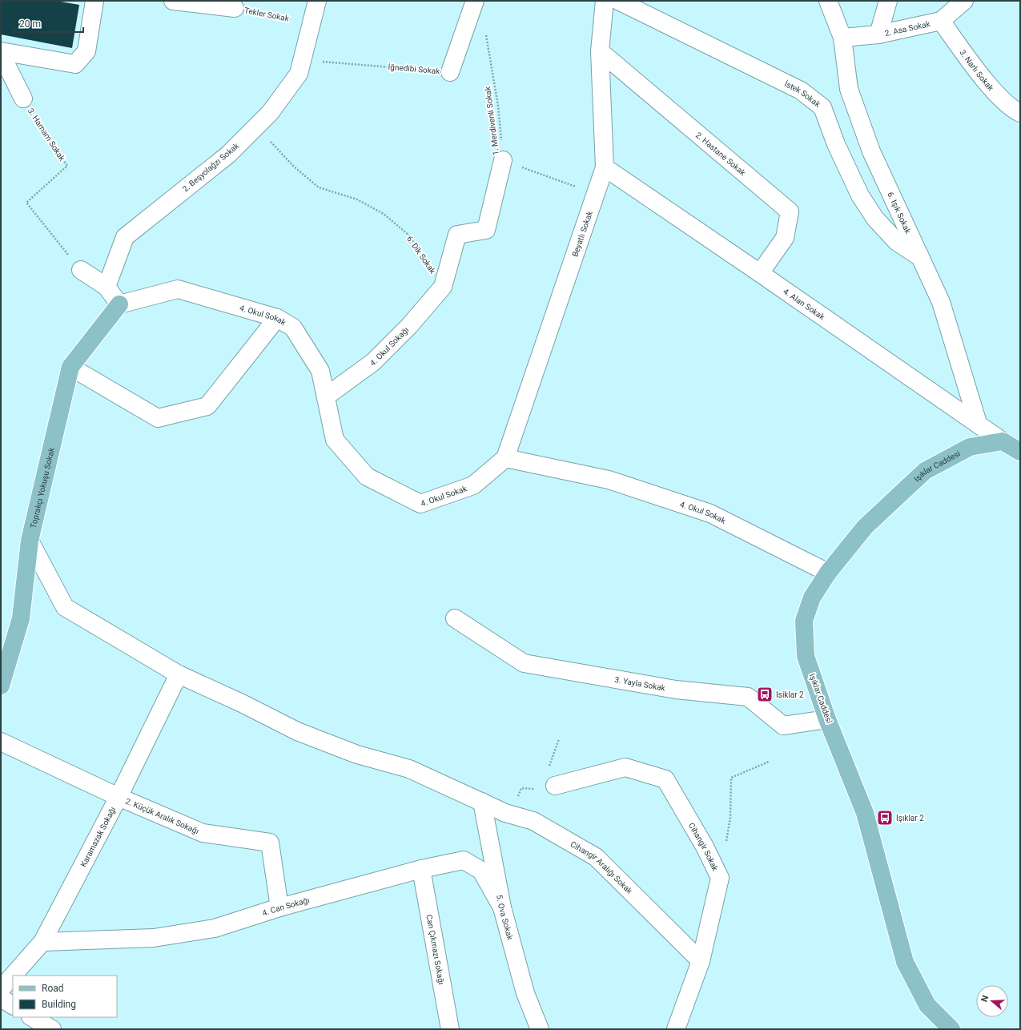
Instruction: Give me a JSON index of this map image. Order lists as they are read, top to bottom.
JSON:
{
  "streets": {
    "main road": ["Işıklar Caddesi", "Toprakçı Yokuşu Sokak"],
    "street": [
      "Tekler Sokak",
      "2. Asa Sokak",
      "İğnedibi Sokak",
      "3. Narlı Sokak",
      "İstek Sokak",
      "2. Hastane Sokak",
      "2. Beşyolağzı Sokak",
      "6. Işık Sokak",
      "Beyatlı Sokak",
      "6. Dik Sokak",
      "4. Alan Sokak",
      "4. Okul Sokak",
      "4. Okul Sokağı",
      "3. Yayla Sokak",
      "2. Küçük Aralık Sokağı",
      "Karamazak Sokağı",
      "Cihangir Sokak",
      "Cihangir Aralığı Sokak",
      "4. Can Sokağı",
      "5. Ova Sokak",
      "Can Çıkmazı Sokağı"
    ],
    "path": ["1. Merdivenli Sokak", "3. Hamam Sokak"]
  },
  "crossings": [
    ["2. Asa Sokak", "3. Narlı Sokak"],
    ["2. Asa Sokak", "6. Işık Sokak"],
    ["İğnedibi Sokak", "2. Beşyolağzı Sokak"],
    ["İstek Sokak", "6. Işık Sokak"],
    ["1. Merdivenli Sokak", "Beyatlı Sokak"],
    ["1. Merdivenli Sokak", "6. Dik Sokak"],
    ["2. Hastane Sokak", "Beyatlı Sokak"],
    ["2. Hastane Sokak", "4. Alan Sokak"],
    ["2. Beşyolağzı Sokak", "6. Dik Sokak"],
    ["6. Işık Sokak", "4. Alan Sokak"],
    ["Beyatlı Sokak", "4. Alan Sokak"],
    ["Beyatlı Sokak", "4. Okul Sokak"],
    ["6. Dik Sokak", "4. Okul Sokağı"],
    ["4. Alan Sokak", "Işıklar Caddesi"],
    ["4. Okul Sokak", "4. Okul Sokağı"],
    ["4. Okul Sokak", "Işıklar Caddesi"],
    ["4. Okul Sokak", "Toprakçı Yokuşu Sokak"],
    ["Işıklar Caddesi", "3. Yayla Sokak"],
    ["Toprakçı Yokuşu Sokak", "Cihangir Aralığı Sokak"],
    ["2. Küçük Aralık Sokağı", "Karamazak Sokağı"],
    ["2. Küçük Aralık Sokağı", "4. Can Sokağı"],
    ["Karamazak Sokağı", "Cihangir Aralığı Sokak"],
    ["Karamazak Sokağı", "4. Can Sokağı"],
    ["Cihangir Sokak", "Cihangir Aralığı Sokak"],
    ["Cihangir Aralığı Sokak", "5. Ova Sokak"],
    ["4. Can Sokağı", "5. Ova Sokak"],
    ["4. Can Sokağı", "Can Çıkmazı Sokağı"]
  ],
  "places": {
    "bus stop": ["Isiklar 2", "Işıklar 2"]
  },
  "legend": ["Road", "Building"],
  "scale_bar": "20 m",
  "north": "left"
}
